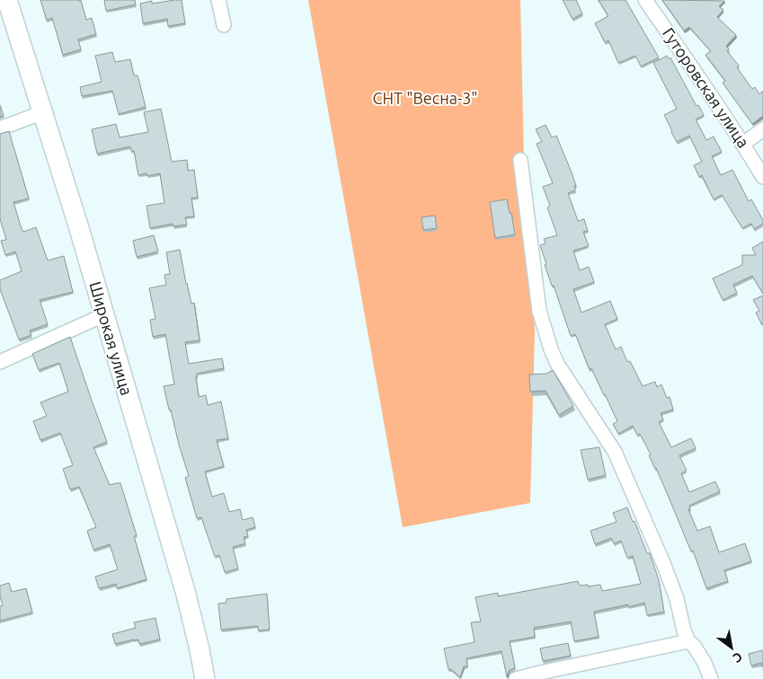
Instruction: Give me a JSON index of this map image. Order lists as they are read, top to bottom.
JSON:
{
  "streets": {
    "street": ["Гуторовская улица", "Широкая улица"]
  },
  "parks": ["СНТ \"Весна-3\""],
  "north": "bottom right"
}
